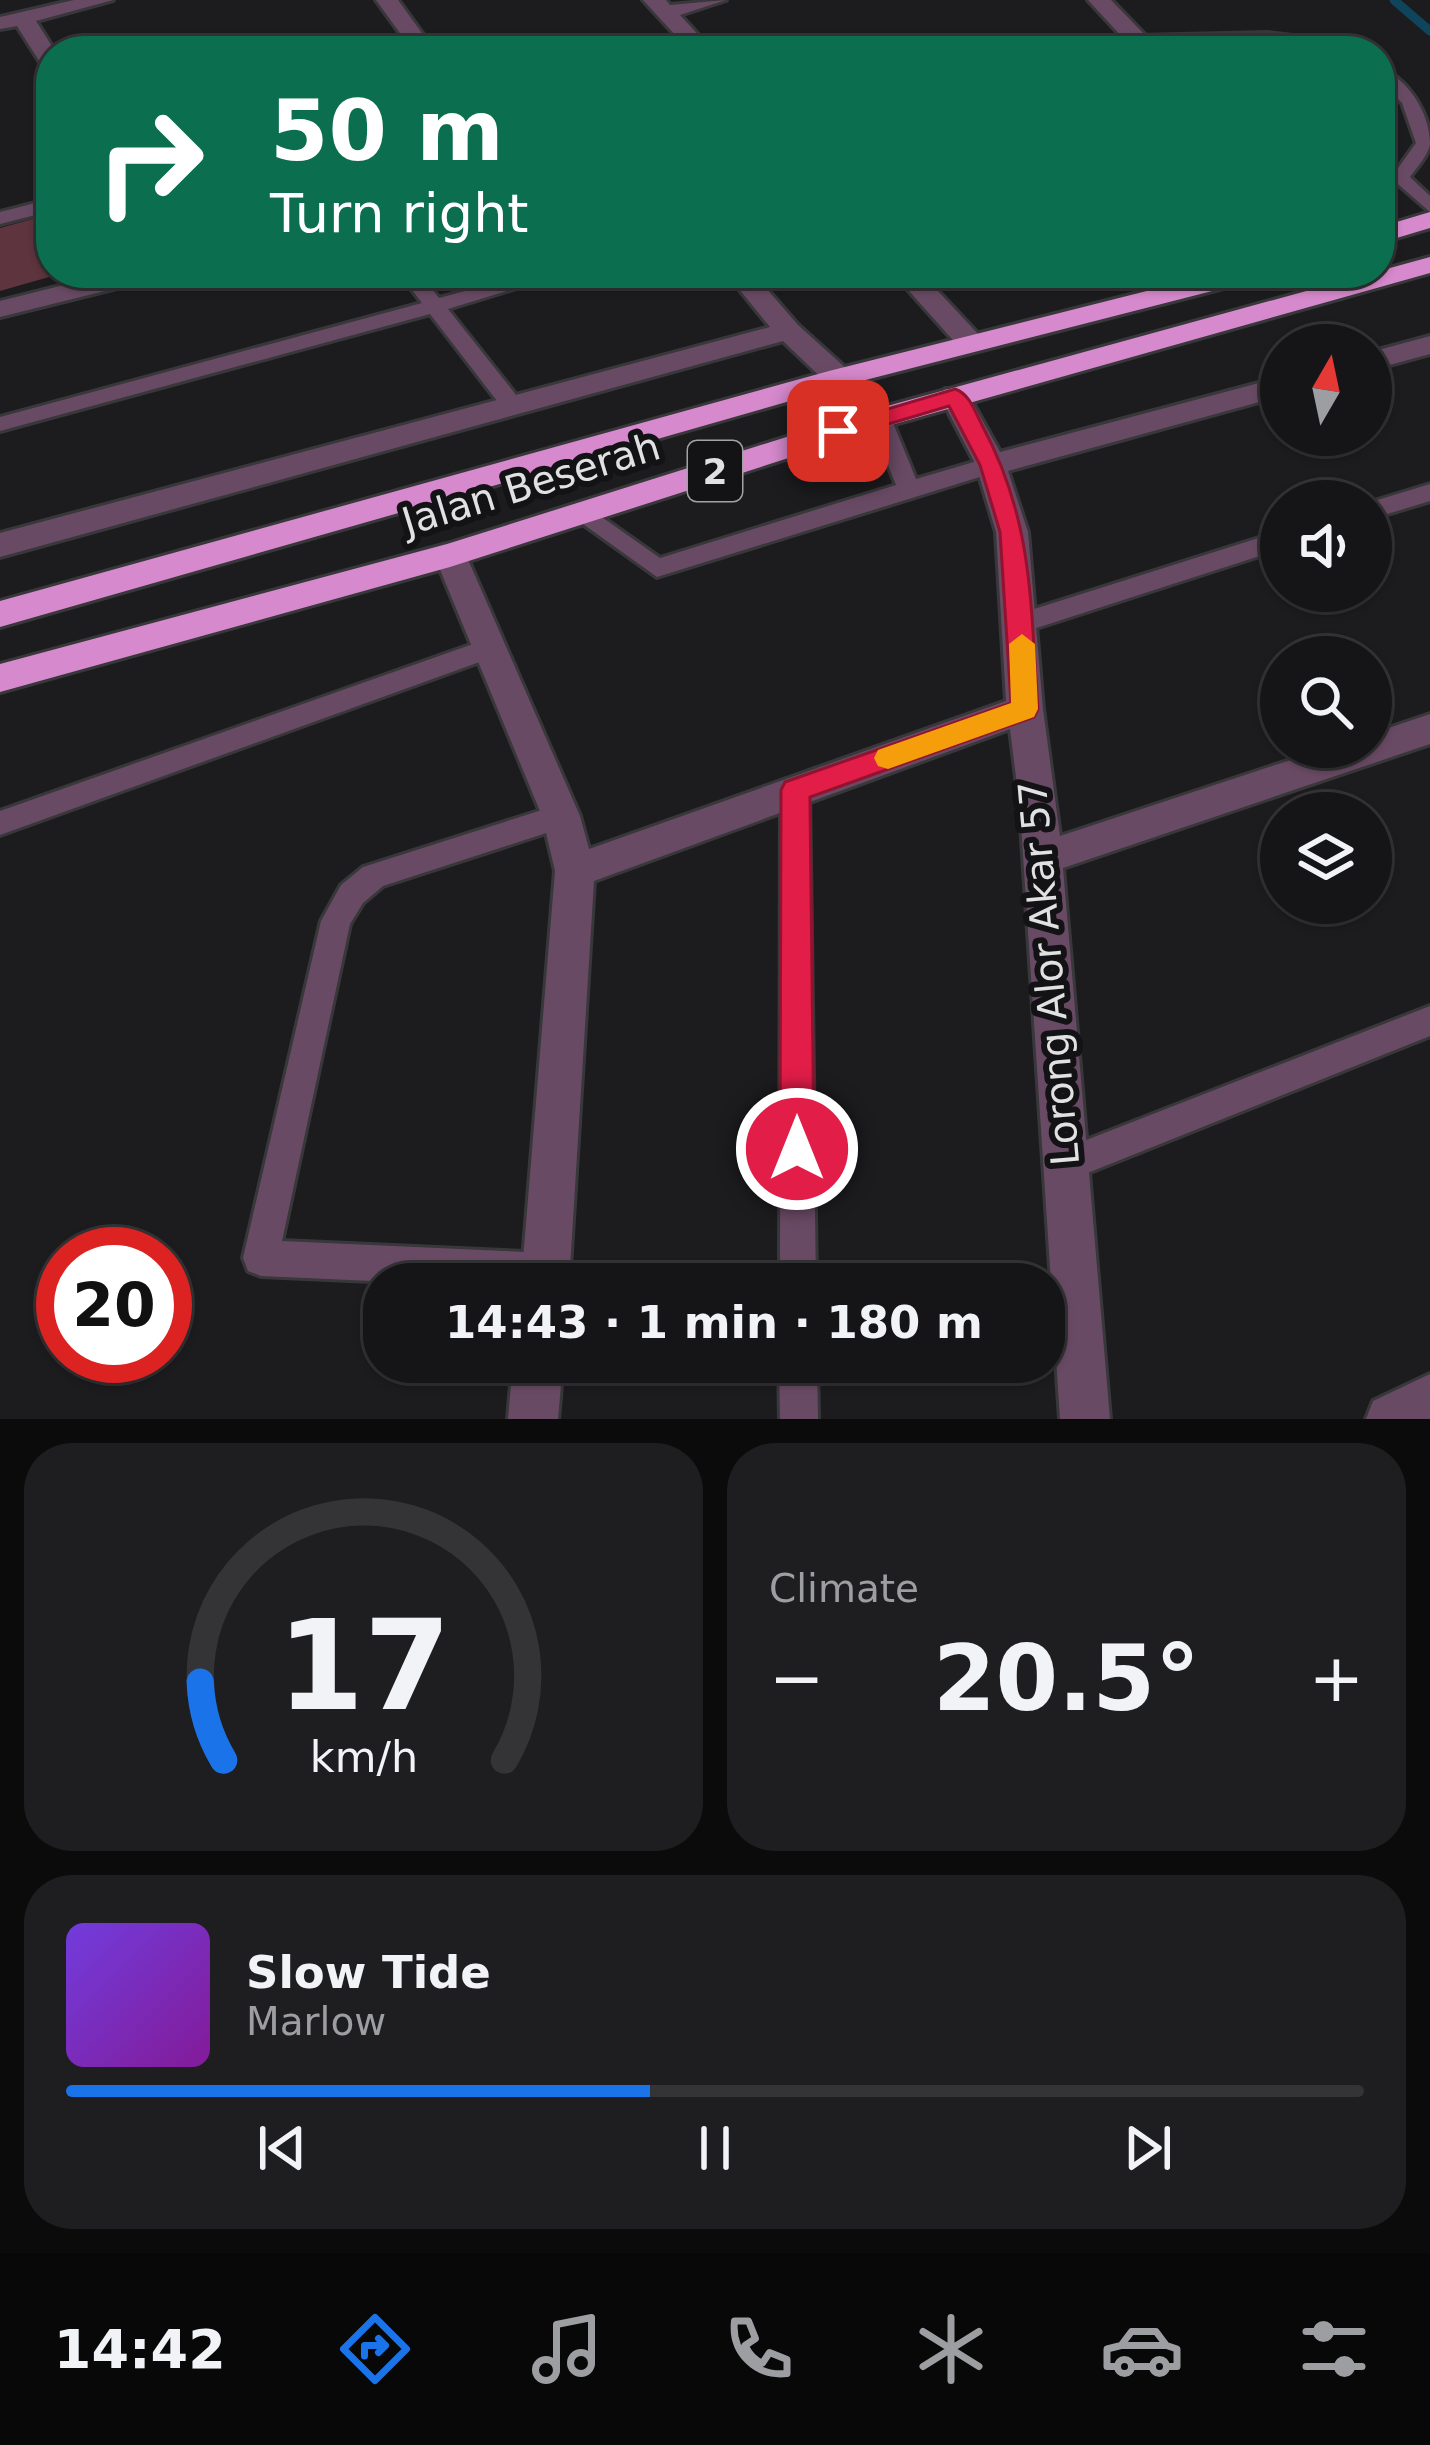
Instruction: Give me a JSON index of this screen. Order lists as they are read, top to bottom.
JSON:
{
  "streets": {
    "highway": ["2", "Jalan Beserah"],
    "street": ["Lorong Alor Akar 57"]
  },
  "crossings": [
    ["Jalan Beserah", "Lorong Alor Akar 57"]
  ],
  "north": "top",
  "page": {
    "turn": ["50 m", "Turn right"],
    "limit": "20",
    "trip": "14:43 · 1 min · 180 m",
    "tile": "Climate",
    "heat": ["−", "20.5°", "+"],
    "song": ["Slow Tide", "Marlow"],
    "tabs": "14:42",
    "gauge": ["17", "km/h"]
  }
}
